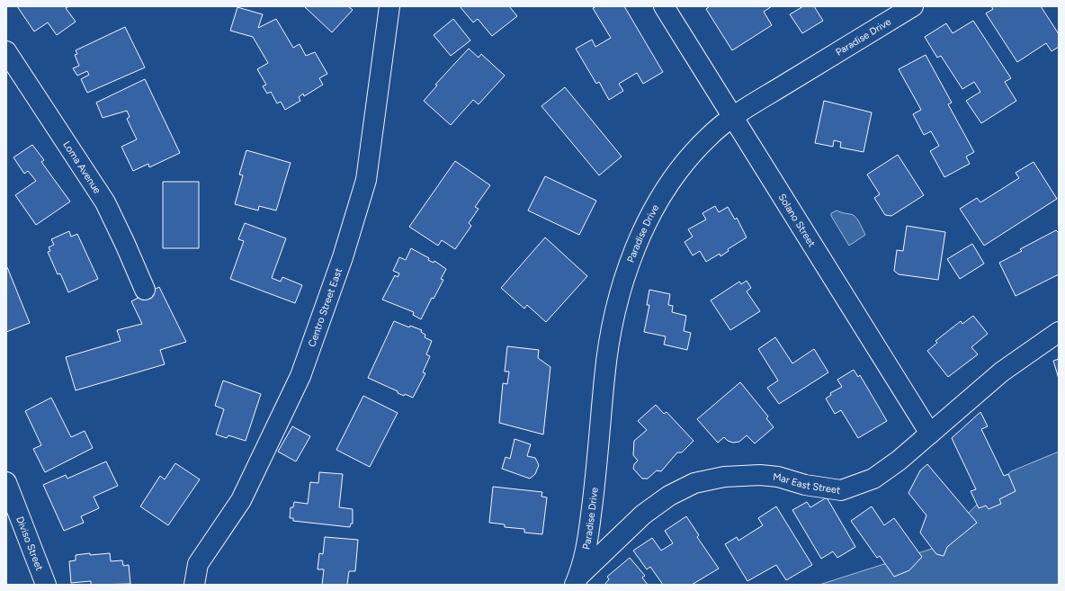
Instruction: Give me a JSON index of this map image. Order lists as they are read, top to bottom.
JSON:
{
  "streets": {
    "street": [
      "Paradise Drive",
      "Loma Avenue",
      "Solano Street",
      "Centro Street East",
      "Mar East Street",
      "Diviso Street"
    ]
  },
  "crossings": [
    ["Paradise Drive", "Solano Street"],
    ["Paradise Drive", "Mar East Street"],
    ["Solano Street", "Mar East Street"]
  ]
}
